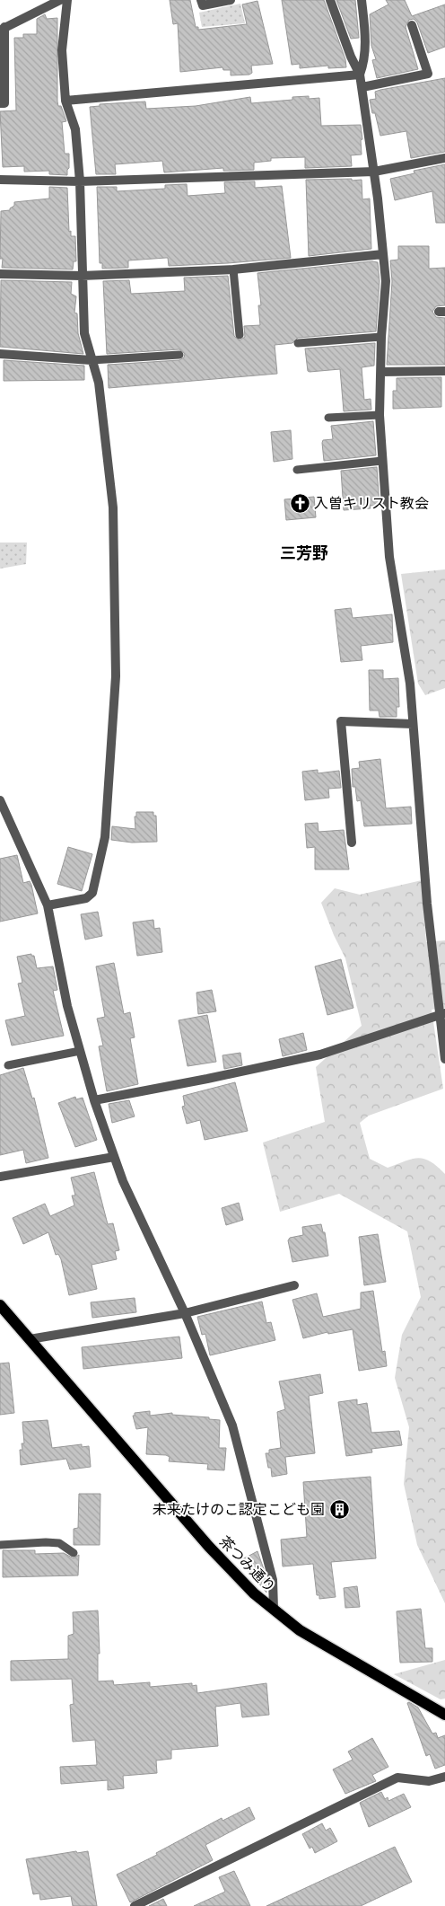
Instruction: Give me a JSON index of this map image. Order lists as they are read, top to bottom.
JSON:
{
  "streets": {
    "main road": ["茶つみ通り"]
  },
  "districts": ["三芳野"],
  "places": {
    "church": ["入曽キリスト教会"],
    "building": ["未来たけのこ認定こども園"]
  }
}
